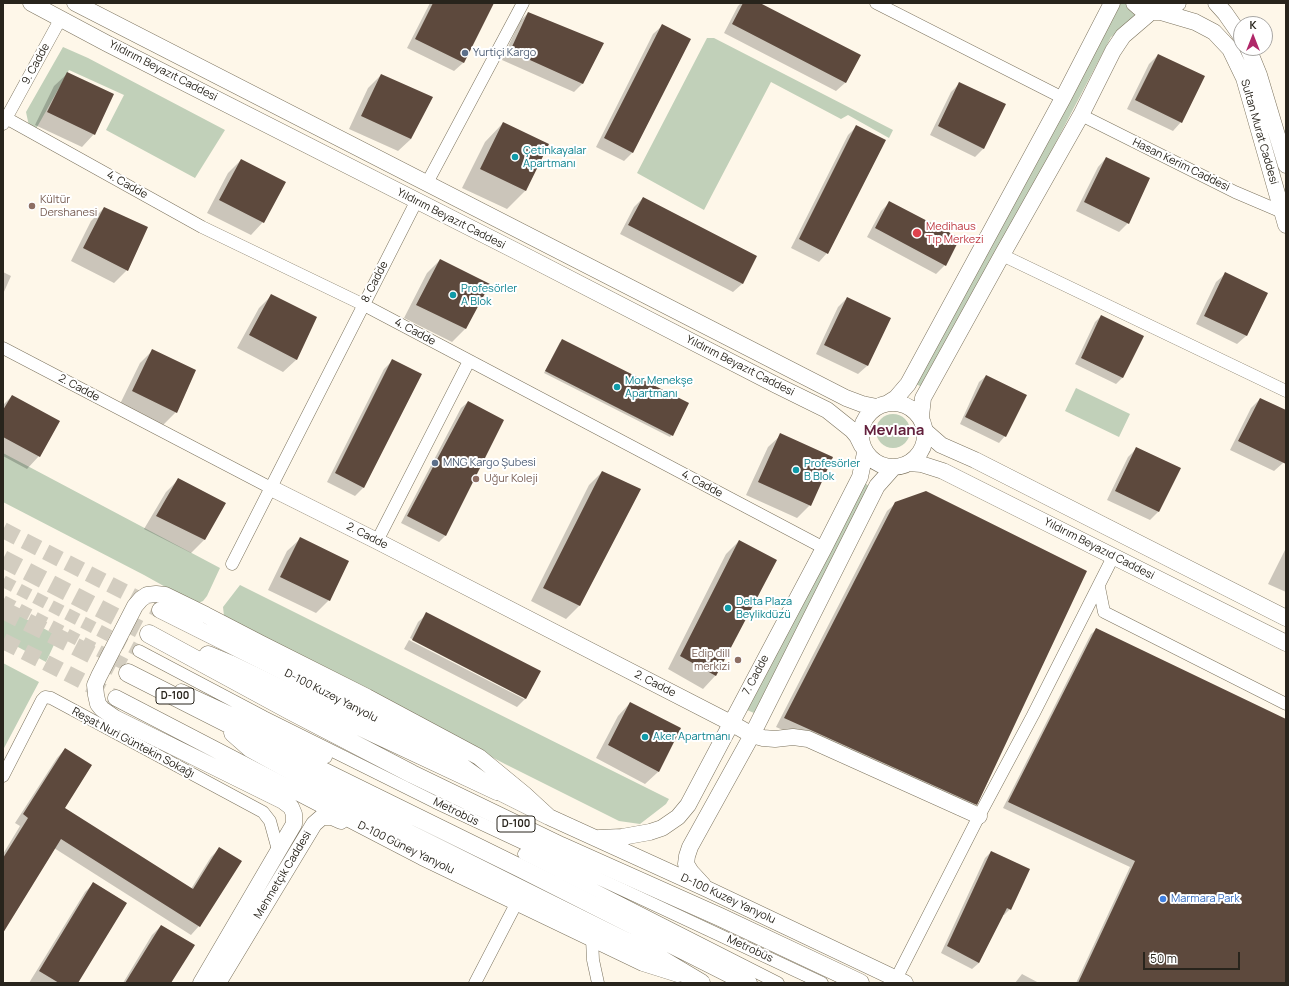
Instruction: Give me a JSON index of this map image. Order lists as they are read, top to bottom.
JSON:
{
  "streets": {
    "highway": ["D-100"],
    "main road": [
      "9. Cadde",
      "Yıldırım Beyazıt Caddesi",
      "Sultan Murat Caddesi",
      "8. Cadde",
      "2. Cadde",
      "Yıldırım Beyazıd Caddesi",
      "7. Cadde",
      "D-100 Kuzey Yanyolu",
      "D-100 Güney Yanyolu",
      "Mehmetçik Caddesi"
    ],
    "street": [
      "Hasan Kerim Caddesi",
      "4. Cadde",
      "Reşat Nuri Güntekin Sokağı",
      "Metrobüs"
    ]
  },
  "crossings": [
    ["9. Cadde", "Yıldırım Beyazıt Caddesi"],
    ["9. Cadde", "4. Cadde"],
    ["Yıldırım Beyazıt Caddesi", "8. Cadde"],
    ["Yıldırım Beyazıt Caddesi", "Yıldırım Beyazıd Caddesi"],
    ["Yıldırım Beyazıt Caddesi", "7. Cadde"],
    ["Sultan Murat Caddesi", "Hasan Kerim Caddesi"],
    ["4. Cadde", "8. Cadde"],
    ["4. Cadde", "7. Cadde"],
    ["8. Cadde", "2. Cadde"],
    ["2. Cadde", "7. Cadde"],
    ["Yıldırım Beyazıd Caddesi", "7. Cadde"],
    ["7. Cadde", "D-100 Kuzey Yanyolu"],
    ["D-100", "Metrobüs"],
    ["D-100 Kuzey Yanyolu", "Mehmetçik Caddesi"],
    ["Reşat Nuri Güntekin Sokağı", "Mehmetçik Caddesi"],
    ["D-100 Güney Yanyolu", "Mehmetçik Caddesi"]
  ],
  "districts": ["Mevlana"],
  "places": [
    "Yurtiçi Kargo",
    "Çetinkayalar Apartmanı",
    "Kültür Dershanesi",
    "Medihaus Tıp Merkezi",
    "Profesörler A Blok",
    "Mor Menekşe Apartmanı",
    "MNG Kargo Şubesi",
    "Profesörler B Blok",
    "Uğur Koleji",
    "Delta Plaza Beylikdüzü",
    "Edip dill merkizi",
    "Aker Apartmanı",
    "Marmara Park"
  ],
  "scale_bar": "50 m",
  "north": "top"
}
